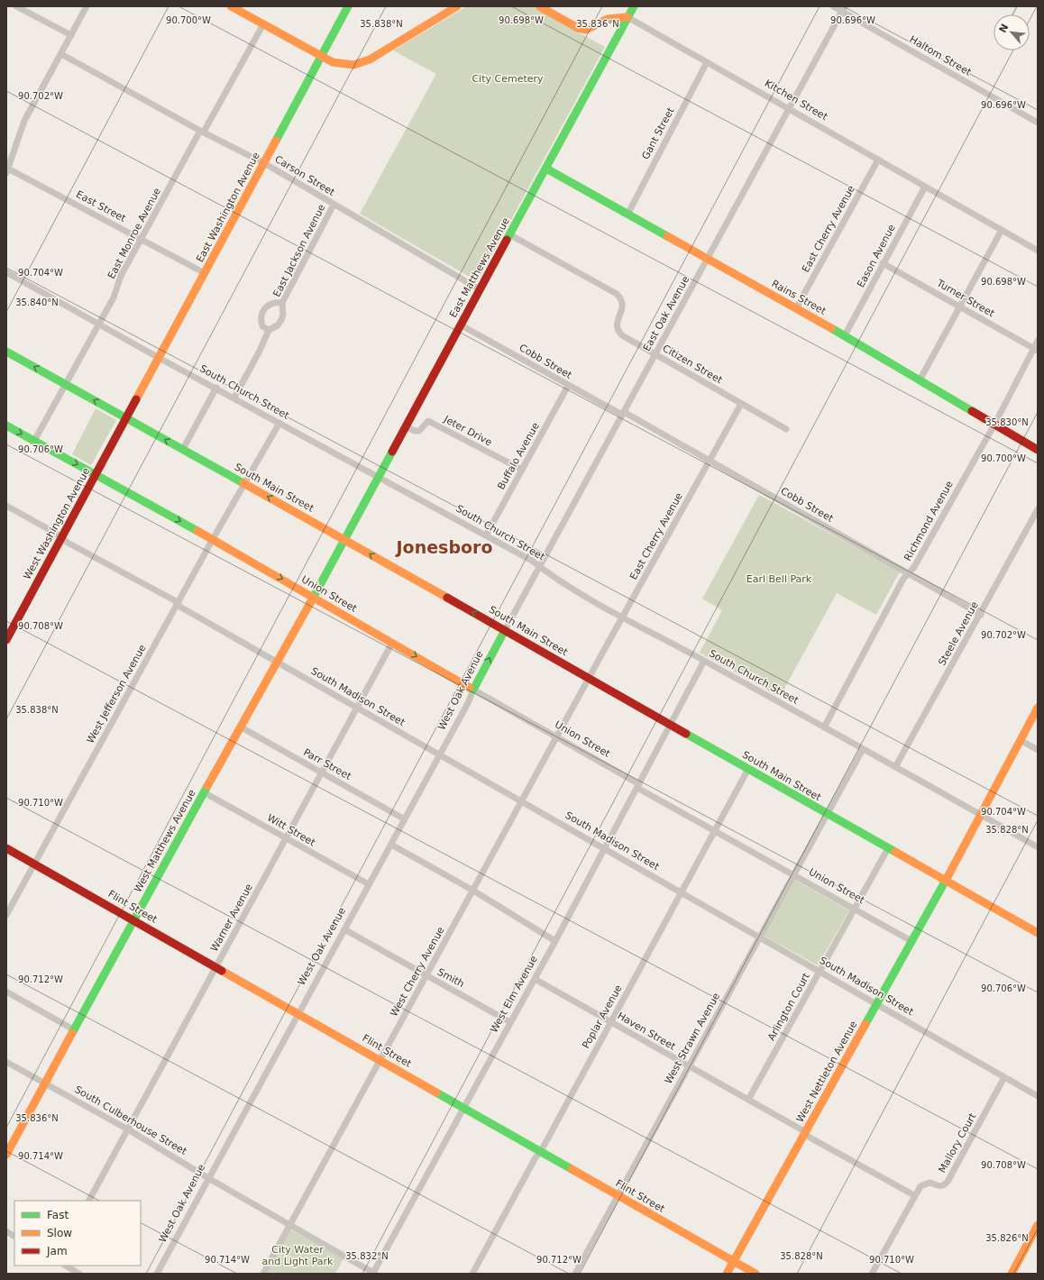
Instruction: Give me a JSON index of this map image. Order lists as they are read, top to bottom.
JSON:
{
  "streets": {
    "street": [
      "Haltom Street",
      "Kitchen Street",
      "Gant Street",
      "Carson Street",
      "East Street",
      "East Washington Avenue",
      "East Cherry Avenue",
      "East Monroe Avenue",
      "East Jackson Avenue",
      "Eason Avenue",
      "East Matthews Avenue",
      "Rains Street",
      "Turner Street",
      "East Oak Avenue",
      "Cobb Street",
      "Citizen Street",
      "South Church Street",
      "Jeter Drive",
      "Buffalo Avenue",
      "South Main Street",
      "Richmond Avenue",
      "West Washington Avenue",
      "Union Street",
      "Steele Avenue",
      "West Oak Avenue",
      "West Jefferson Avenue",
      "South Madison Street",
      "Parr Street",
      "Witt Street",
      "West Matthews Avenue",
      "Flint Street",
      "Warner Avenue",
      "West Cherry Avenue",
      "Smith",
      "West Elm Avenue",
      "Arlington Court",
      "Poplar Avenue",
      "Haven Street",
      "West Strawn Avenue",
      "West Nettleton Avenue",
      "South Culberhouse Street",
      "Mallory Court"
    ]
  },
  "crossings": [
    ["Haltom Street", "East Oak Avenue"],
    ["Kitchen Street", "Gant Street"],
    ["Kitchen Street", "East Cherry Avenue"],
    ["Kitchen Street", "Eason Avenue"],
    ["Kitchen Street", "East Matthews Avenue"],
    ["Kitchen Street", "East Oak Avenue"],
    ["Gant Street", "Rains Street"],
    ["Carson Street", "East Washington Avenue"],
    ["Carson Street", "East Monroe Avenue"],
    ["Carson Street", "East Jackson Avenue"],
    ["Carson Street", "East Matthews Avenue"],
    ["East Street", "East Washington Avenue"],
    ["East Street", "East Monroe Avenue"],
    ["East Washington Avenue", "South Church Street"],
    ["East Washington Avenue", "South Main Street"],
    ["East Washington Avenue", "West Washington Avenue"],
    ["East Cherry Avenue", "Rains Street"],
    ["East Cherry Avenue", "Cobb Street"],
    ["East Cherry Avenue", "Citizen Street"],
    ["East Cherry Avenue", "South Church Street"],
    ["East Cherry Avenue", "South Main Street"],
    ["East Cherry Avenue", "West Cherry Avenue"],
    ["East Monroe Avenue", "South Church Street"],
    ["East Monroe Avenue", "South Main Street"],
    ["East Monroe Avenue", "Union Street"],
    ["East Jackson Avenue", "South Church Street"],
    ["Eason Avenue", "Rains Street"],
    ["Eason Avenue", "Turner Street"],
    ["East Matthews Avenue", "Rains Street"],
    ["East Matthews Avenue", "Cobb Street"],
    ["East Matthews Avenue", "Citizen Street"],
    ["East Matthews Avenue", "South Church Street"],
    ["East Matthews Avenue", "Jeter Drive"],
    ["East Matthews Avenue", "South Main Street"],
    ["East Matthews Avenue", "West Matthews Avenue"],
    ["Rains Street", "East Oak Avenue"],
    ["Rains Street", "Richmond Avenue"],
    ["Turner Street", "Richmond Avenue"],
    ["East Oak Avenue", "Cobb Street"],
    ["East Oak Avenue", "Citizen Street"],
    ["East Oak Avenue", "South Church Street"],
    ["East Oak Avenue", "South Main Street"],
    ["East Oak Avenue", "West Oak Avenue"],
    ["Cobb Street", "Buffalo Avenue"],
    ["Cobb Street", "Richmond Avenue"],
    ["Cobb Street", "Steele Avenue"],
    ["South Church Street", "Buffalo Avenue"],
    ["South Church Street", "Richmond Avenue"],
    ["South Church Street", "Steele Avenue"],
    ["South Church Street", "West Jefferson Avenue"],
    ["South Church Street", "West Elm Avenue"],
    ["South Church Street", "West Strawn Avenue"],
    ["South Church Street", "West Nettleton Avenue"],
    ["Jeter Drive", "Buffalo Avenue"],
    ["South Main Street", "West Washington Avenue"],
    ["South Main Street", "West Oak Avenue"],
    ["South Main Street", "West Jefferson Avenue"],
    ["South Main Street", "West Matthews Avenue"],
    ["South Main Street", "West Cherry Avenue"],
    ["South Main Street", "West Elm Avenue"],
    ["South Main Street", "Arlington Court"],
    ["South Main Street", "Poplar Avenue"],
    ["South Main Street", "West Strawn Avenue"],
    ["South Main Street", "West Nettleton Avenue"],
    ["West Washington Avenue", "Union Street"],
    ["West Washington Avenue", "South Madison Street"],
    ["Union Street", "West Oak Avenue"],
    ["Union Street", "West Jefferson Avenue"],
    ["Union Street", "West Matthews Avenue"],
    ["Union Street", "Warner Avenue"],
    ["Union Street", "West Cherry Avenue"],
    ["Union Street", "West Elm Avenue"],
    ["Union Street", "Arlington Court"],
    ["Union Street", "Poplar Avenue"],
    ["Union Street", "West Strawn Avenue"],
    ["Union Street", "West Nettleton Avenue"],
    ["West Oak Avenue", "South Madison Street"],
    ["West Oak Avenue", "Parr Street"],
    ["West Oak Avenue", "Witt Street"],
    ["West Oak Avenue", "Flint Street"],
    ["West Oak Avenue", "Smith"],
    ["West Oak Avenue", "South Culberhouse Street"],
    ["West Jefferson Avenue", "South Madison Street"],
    ["West Jefferson Avenue", "Flint Street"],
    ["South Madison Street", "West Matthews Avenue"],
    ["South Madison Street", "Warner Avenue"],
    ["South Madison Street", "West Cherry Avenue"],
    ["South Madison Street", "West Elm Avenue"],
    ["South Madison Street", "Arlington Court"],
    ["South Madison Street", "Poplar Avenue"],
    ["South Madison Street", "West Strawn Avenue"],
    ["South Madison Street", "West Nettleton Avenue"],
    ["South Madison Street", "Mallory Court"],
    ["Parr Street", "West Matthews Avenue"],
    ["Parr Street", "Warner Avenue"],
    ["Witt Street", "West Matthews Avenue"],
    ["Witt Street", "Warner Avenue"],
    ["West Matthews Avenue", "Flint Street"],
    ["West Matthews Avenue", "South Culberhouse Street"],
    ["Flint Street", "Warner Avenue"],
    ["Flint Street", "West Cherry Avenue"],
    ["Flint Street", "West Elm Avenue"],
    ["Flint Street", "Poplar Avenue"],
    ["Flint Street", "West Strawn Avenue"],
    ["Flint Street", "West Nettleton Avenue"],
    ["Warner Avenue", "South Culberhouse Street"],
    ["West Cherry Avenue", "Smith"],
    ["West Cherry Avenue", "South Culberhouse Street"],
    ["Smith", "West Elm Avenue"],
    ["West Elm Avenue", "Haven Street"],
    ["West Elm Avenue", "South Culberhouse Street"],
    ["Arlington Court", "Haven Street"],
    ["Poplar Avenue", "Haven Street"],
    ["Haven Street", "West Strawn Avenue"],
    ["Haven Street", "West Nettleton Avenue"],
    ["Haven Street", "Mallory Court"]
  ],
  "one_way": ["South Main Street", "Union Street"],
  "districts": ["Jonesboro"],
  "parks": ["City Cemetery", "Earl Bell Park", "City Water and Light Park"],
  "legend": ["Fast", "Slow", "Jam"],
  "north": "top left",
  "coordinates": [
    "90.700°W",
    "90.698°W",
    "90.696°W",
    "35.838°N",
    "35.836°N",
    "90.702°W",
    "90.704°W",
    "35.840°N",
    "35.830°N",
    "90.706°W",
    "90.708°W",
    "90.710°W",
    "35.828°N",
    "90.712°W",
    "90.714°W",
    "35.826°N",
    "35.832°N"
  ]
}
